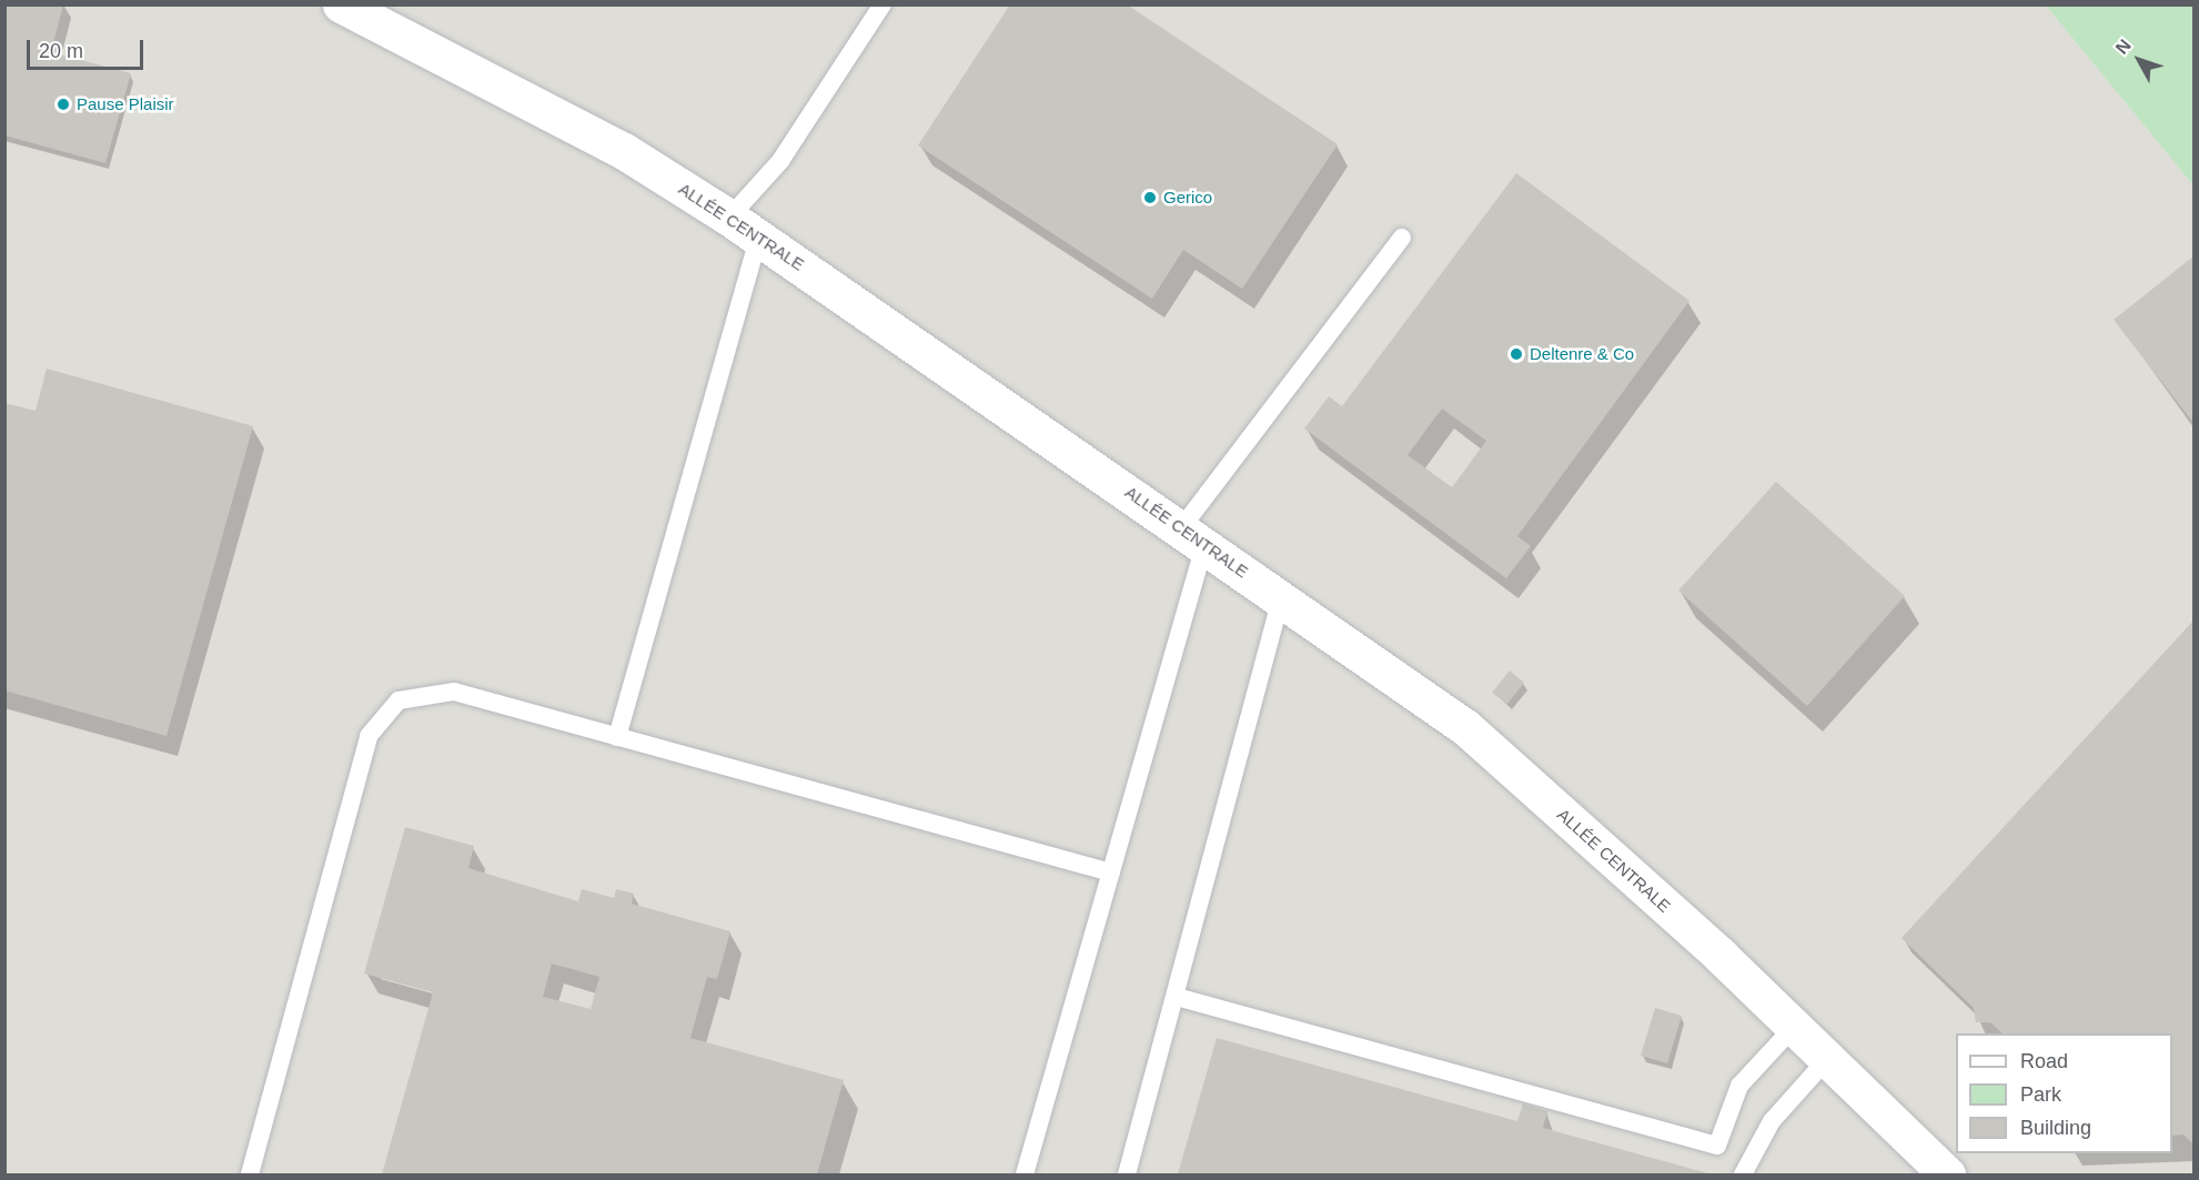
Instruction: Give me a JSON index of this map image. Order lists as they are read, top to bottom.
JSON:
{
  "streets": {
    "street": ["ALLÉE CENTRALE"]
  },
  "places": ["Pause Plaisir", "Gerico", "Deltenre & Co"],
  "legend": ["Road", "Park", "Building"],
  "scale_bar": "20 m",
  "north": "top left"
}
